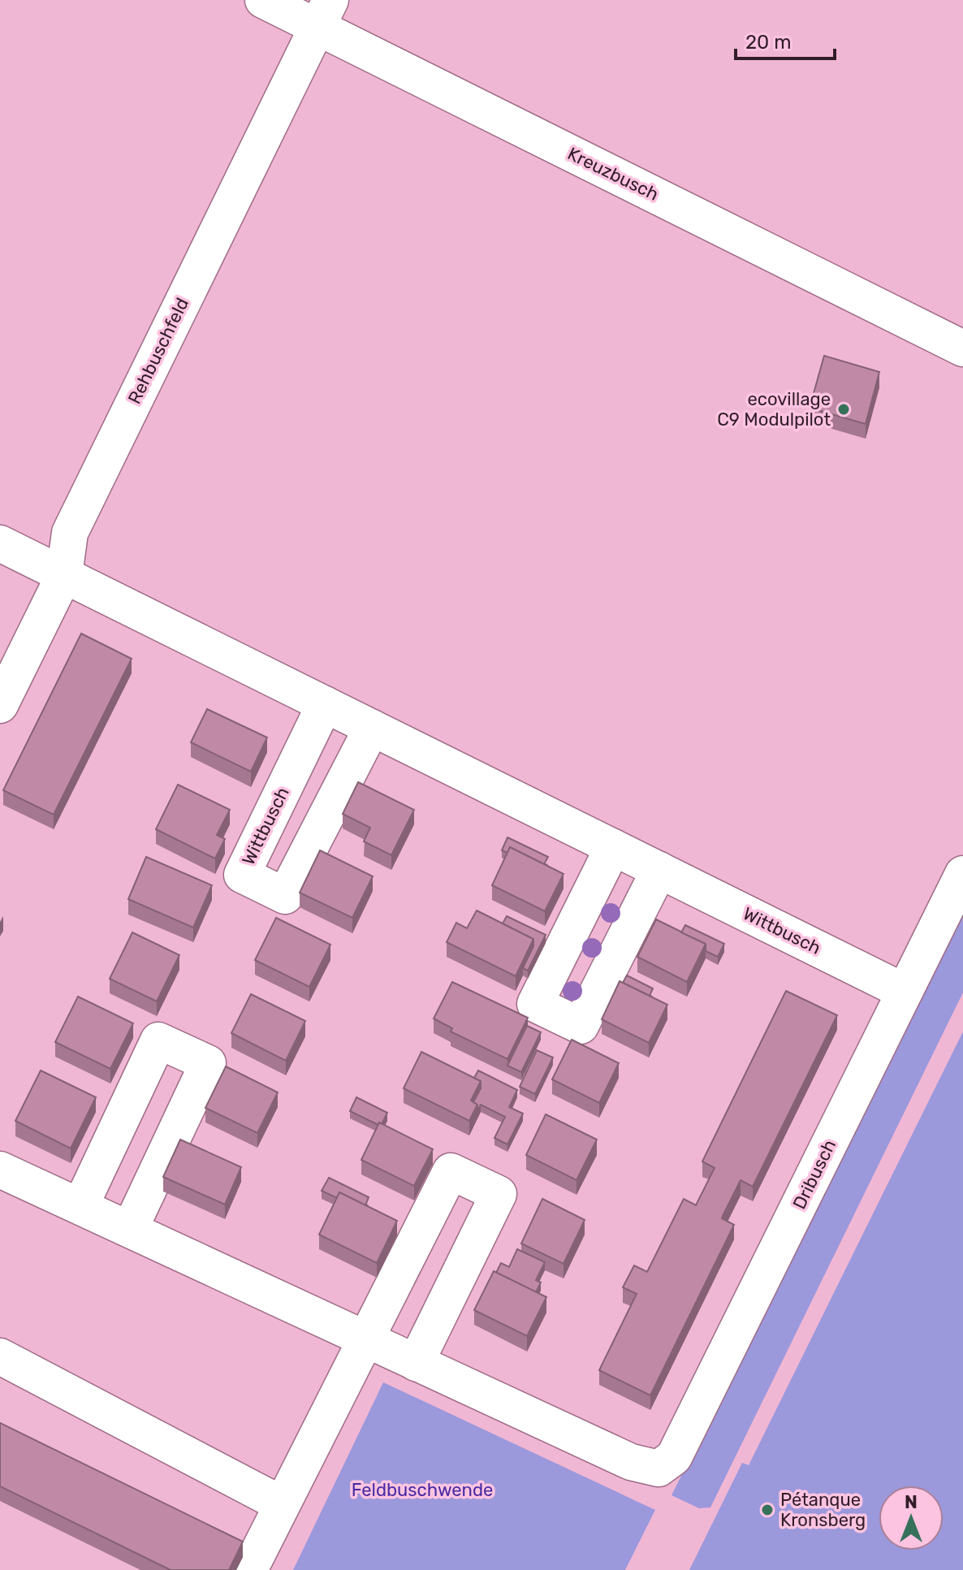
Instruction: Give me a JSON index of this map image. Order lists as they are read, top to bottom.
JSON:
{
  "streets": {
    "street": [
      "Kreuzbusch",
      "Rehbuschfeld",
      "Wittbusch",
      "Dribusch"
    ]
  },
  "crossings": [
    ["Kreuzbusch", "Rehbuschfeld"],
    ["Rehbuschfeld", "Wittbusch"],
    ["Wittbusch", "Dribusch"]
  ],
  "parks": ["Feldbuschwende"],
  "places": ["ecovillage C9 Modulpilot", "Pétanque Kronsberg"],
  "scale_bar": "20 m",
  "north": "top"
}
